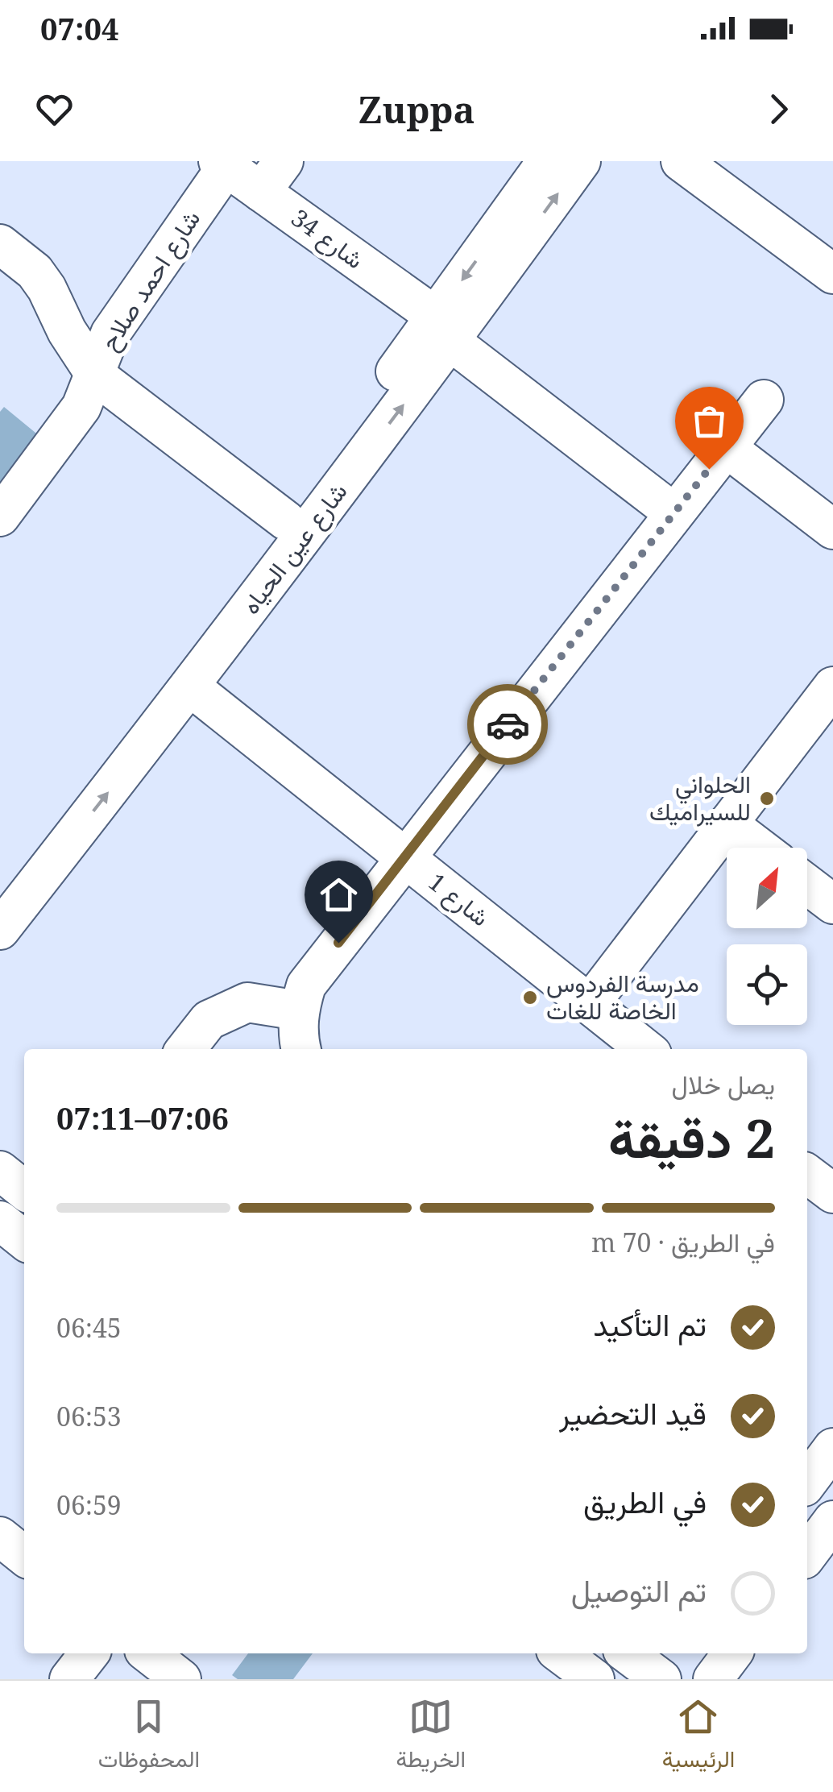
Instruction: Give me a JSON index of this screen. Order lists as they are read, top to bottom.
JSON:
{
  "streets": {
    "street": [
      "شارع 34",
      "شارع احمد صلاح",
      "شارع عين الحياه",
      "شارع 1"
    ]
  },
  "crossings": [
    ["شارع 34", "شارع احمد صلاح"],
    ["شارع 34", "شارع عين الحياه"],
    ["شارع عين الحياه", "شارع 1"]
  ],
  "places": ["الحلواني للسيراميك", "مدرسة الفردوس الخاصة للغات"],
  "north": "top right",
  "page": {
    "status": "07:04",
    "header": "Zuppa",
    "heading": ["2 دقيقة", "يصل خلال", "07:06–07:11"],
    "bar": "في الطريق · 70 m",
    "list": [
      ["تم التأكيد", "06:45"],
      ["قيد التحضير", "06:53"],
      ["في الطريق", "06:59"],
      "تم التوصيل"
    ],
    "tabs": ["الرئيسية", "الخريطة", "المحفوظات"]
  }
}
